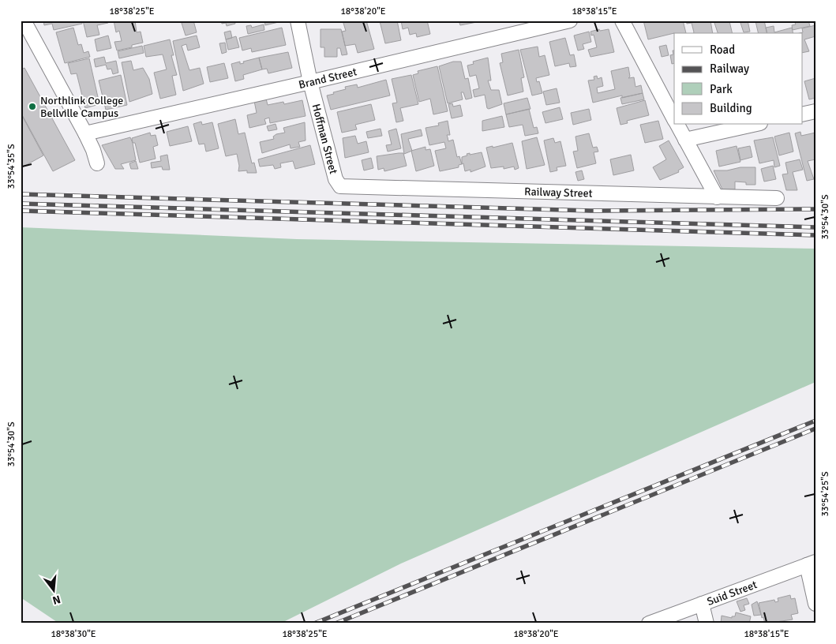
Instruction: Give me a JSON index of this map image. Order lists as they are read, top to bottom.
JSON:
{
  "streets": {
    "street": [
      "Brand Street",
      "Hoffman Street",
      "Railway Street",
      "Suid Street"
    ]
  },
  "crossings": [
    ["Brand Street", "Hoffman Street"],
    ["Hoffman Street", "Railway Street"]
  ],
  "places": ["Northlink College Bellville Campus"],
  "legend": [
    "Road",
    "Railway",
    "Park",
    "Building"
  ],
  "north": "bottom",
  "coordinates": [
    "18°38'25\"E",
    "18°38'20\"E",
    "18°38'15\"E",
    "33°54'35\"S",
    "33°54'30\"S",
    "33°54'25\"S",
    "18°38'30\"E"
  ]
}
